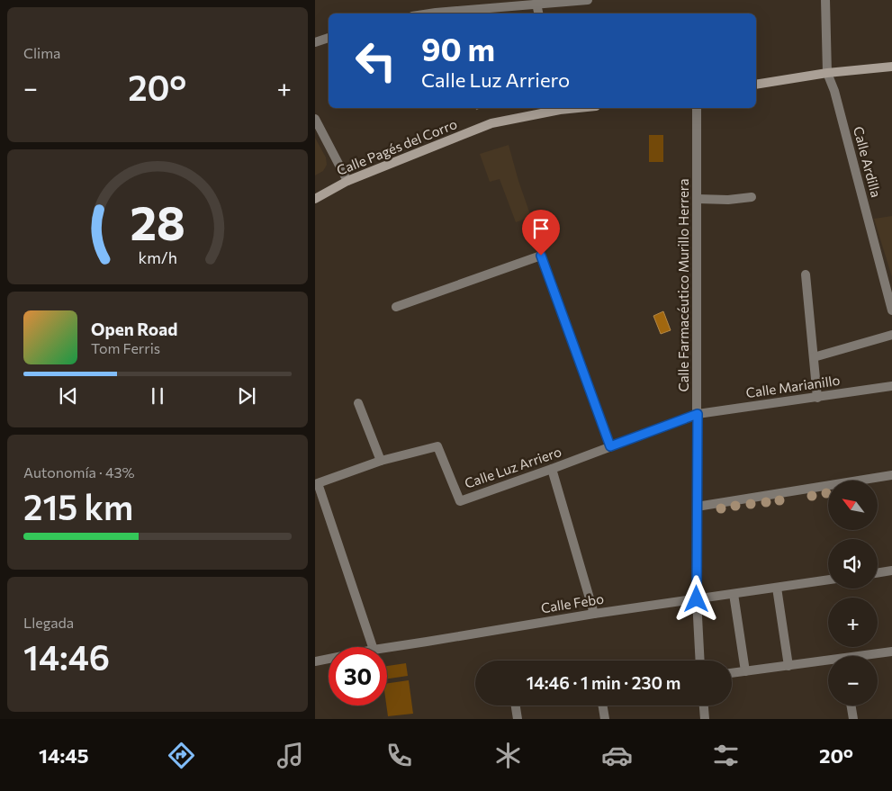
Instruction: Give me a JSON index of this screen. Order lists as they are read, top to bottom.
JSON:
{
  "streets": {
    "main road": ["Calle Pagés del Corro"],
    "street": [
      "Calle Ardilla",
      "Calle Farmacéutico Murillo Herrera",
      "Calle Marianillo",
      "Calle Luz Arriero",
      "Calle Febo"
    ]
  },
  "crossings": [
    ["Calle Farmacéutico Murillo Herrera", "Calle Marianillo"],
    ["Calle Farmacéutico Murillo Herrera", "Calle Luz Arriero"],
    ["Calle Farmacéutico Murillo Herrera", "Calle Febo"],
    ["Calle Marianillo", "Calle Luz Arriero"]
  ],
  "north": "top left",
  "page": {
    "tile": [
      "Clima",
      ["Autonomía · 43%", "215 km"],
      ["Llegada", "14:46"]
    ],
    "turn": ["90 m", "Calle Luz Arriero"],
    "heat": ["−", "20°", "+"],
    "song": ["Open Road", "Tom Ferris"],
    "map_buttons": ["+", "−"],
    "limit": "30",
    "trip": "14:46 · 1 min · 230 m",
    "tabs": ["14:45", "20°"],
    "gauge": ["28", "km/h"]
  }
}
